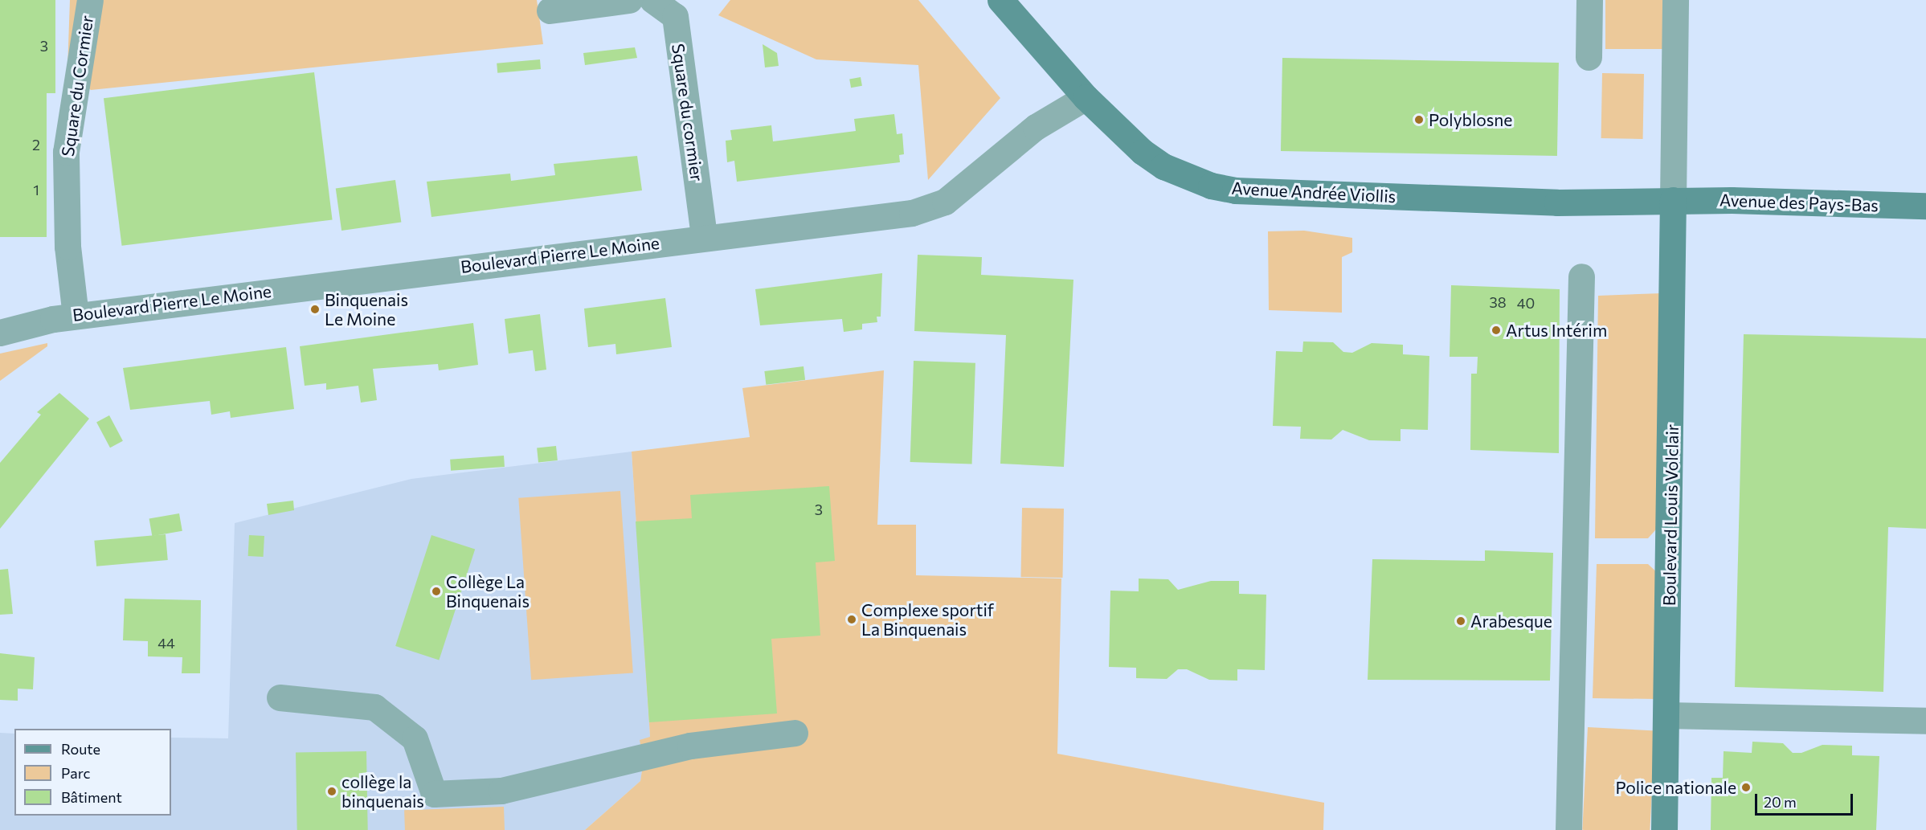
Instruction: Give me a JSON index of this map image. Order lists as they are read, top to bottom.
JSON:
{
  "streets": {
    "main road": ["Avenue Andrée Viollis", "Avenue des Pays-Bas", "Boulevard Louis Volclair"],
    "street": ["Square du Cormier", "Square du cormier", "Boulevard Pierre Le Moine"]
  },
  "crossings": [
    ["Square du Cormier", "Boulevard Pierre Le Moine"],
    ["Square du cormier", "Boulevard Pierre Le Moine"],
    ["Avenue Andrée Viollis", "Avenue des Pays-Bas"],
    ["Avenue Andrée Viollis", "Boulevard Pierre Le Moine"],
    ["Avenue Andrée Viollis", "Boulevard Louis Volclair"],
    ["Avenue des Pays-Bas", "Boulevard Louis Volclair"]
  ],
  "places": [
    "Polyblosne",
    "Binquenais Le Moine",
    "Artus Intérim",
    "Collège La Binquenais",
    "Complexe sportif La Binquenais",
    "Arabesque",
    "Police nationale",
    "collège la binquenais"
  ],
  "house_numbers": [
    "3",
    "2",
    "1",
    "38",
    "40",
    "3",
    "44"
  ],
  "legend": ["Route", "Parc", "Bâtiment"],
  "scale_bar": "20 m"
}
